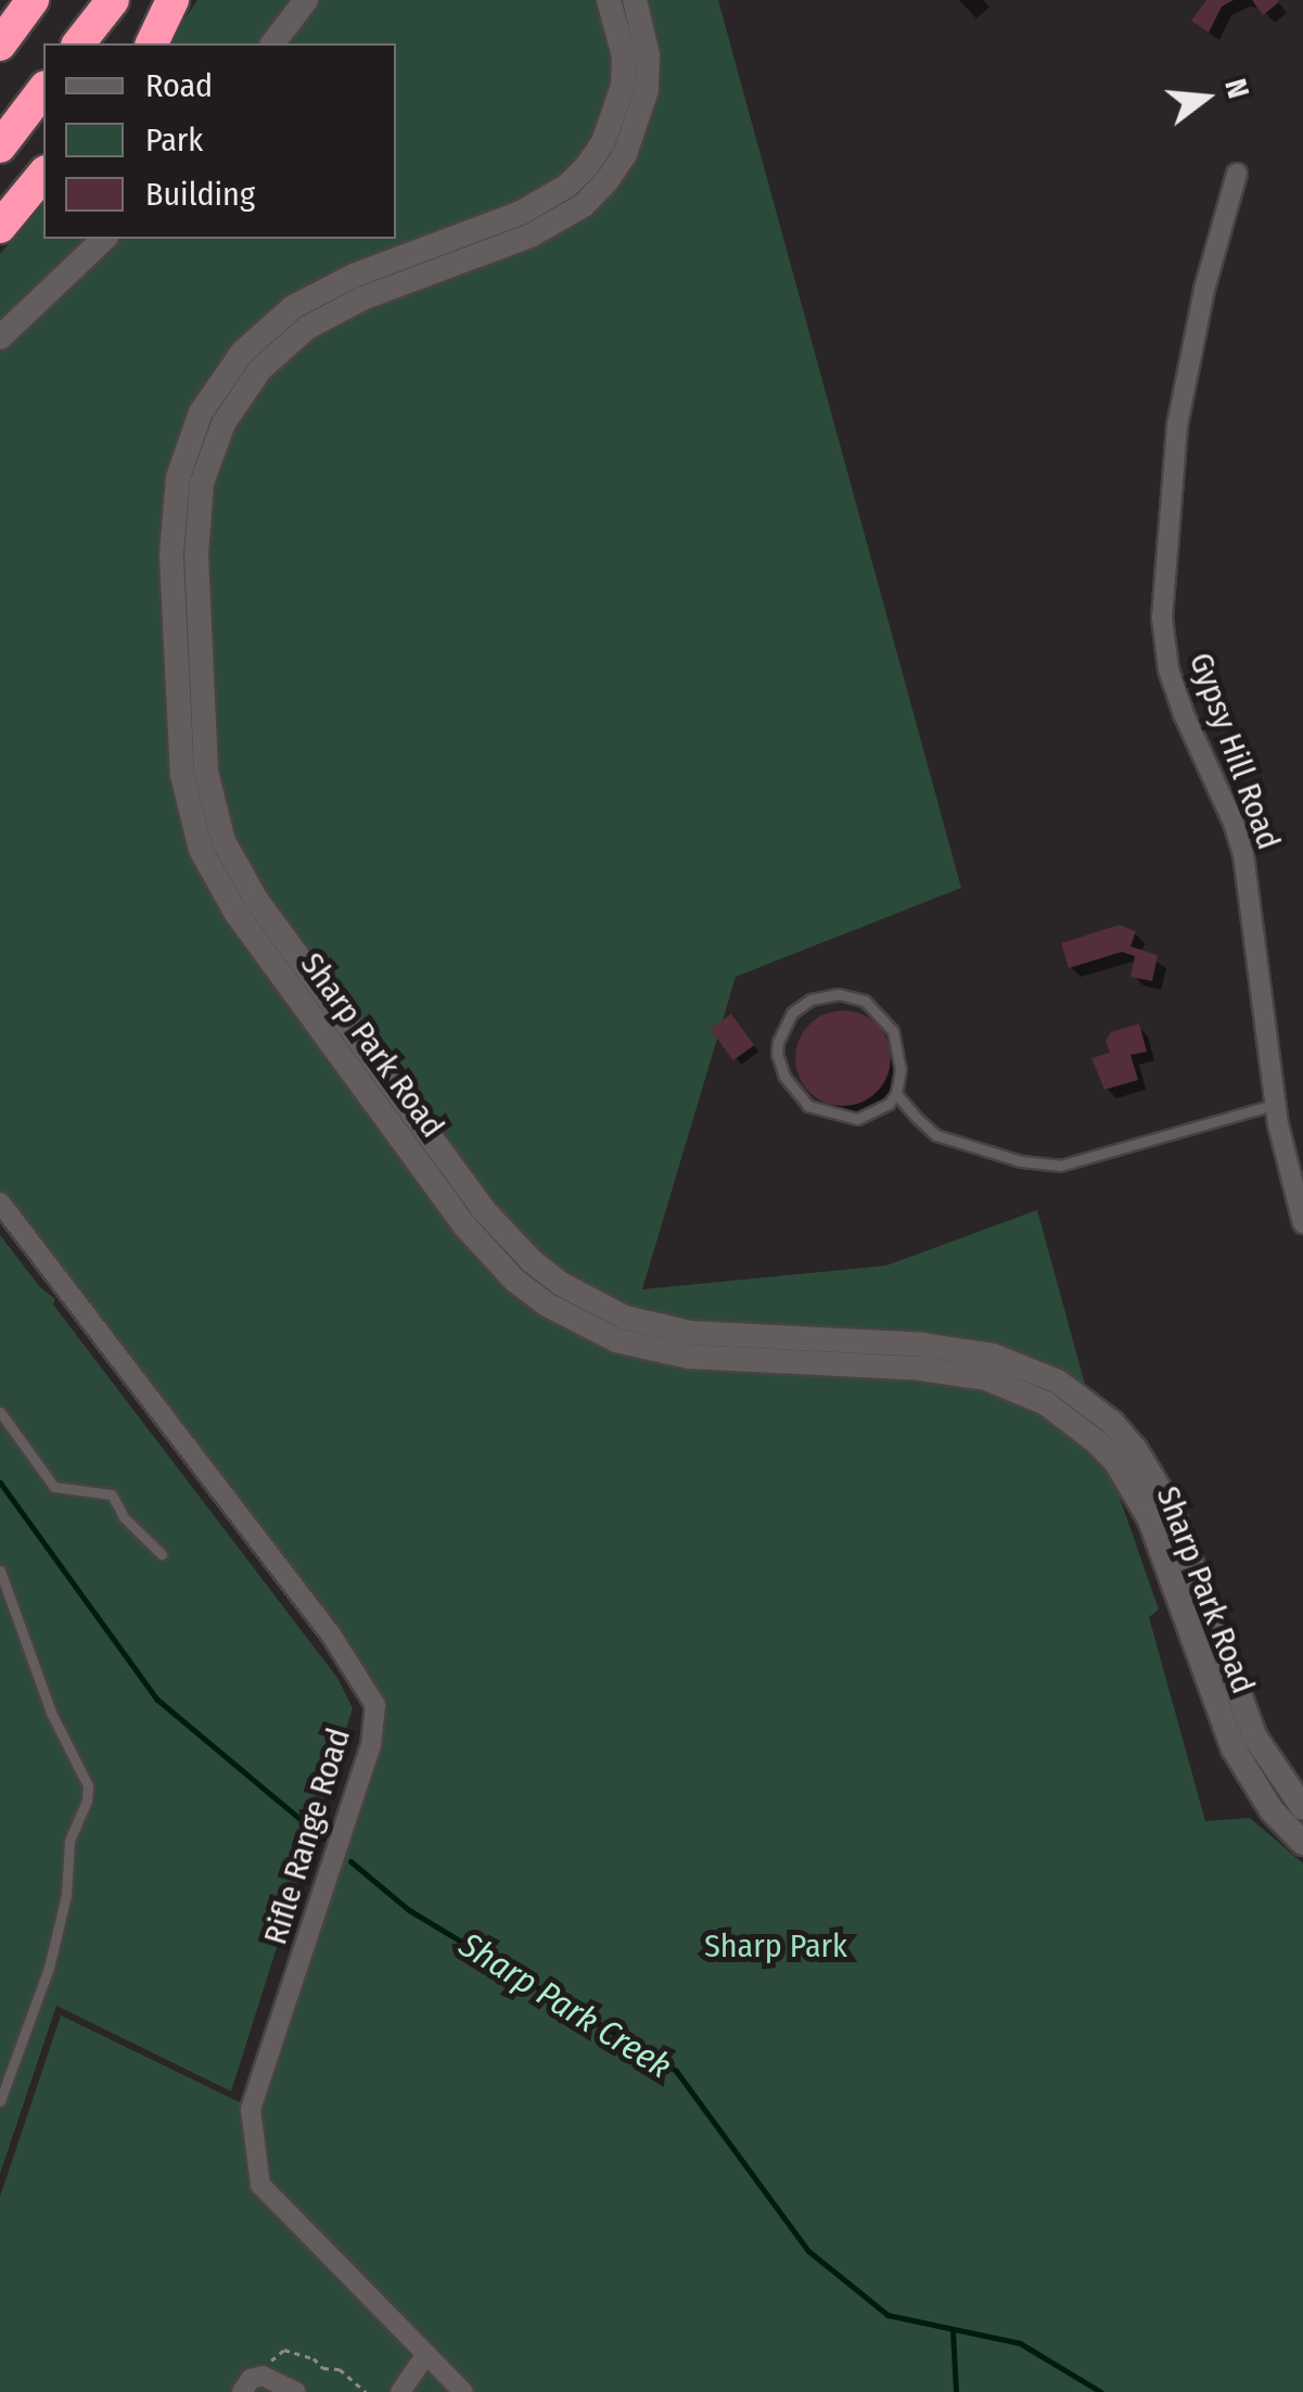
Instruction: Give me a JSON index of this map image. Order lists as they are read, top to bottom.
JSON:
{
  "streets": {
    "main road": ["Sharp Park Road"],
    "street": ["Gypsy Hill Road", "Rifle Range Road"]
  },
  "water": ["Sharp Park Creek"],
  "parks": ["Sharp Park"],
  "legend": ["Road", "Park", "Building"],
  "north": "right"
}
